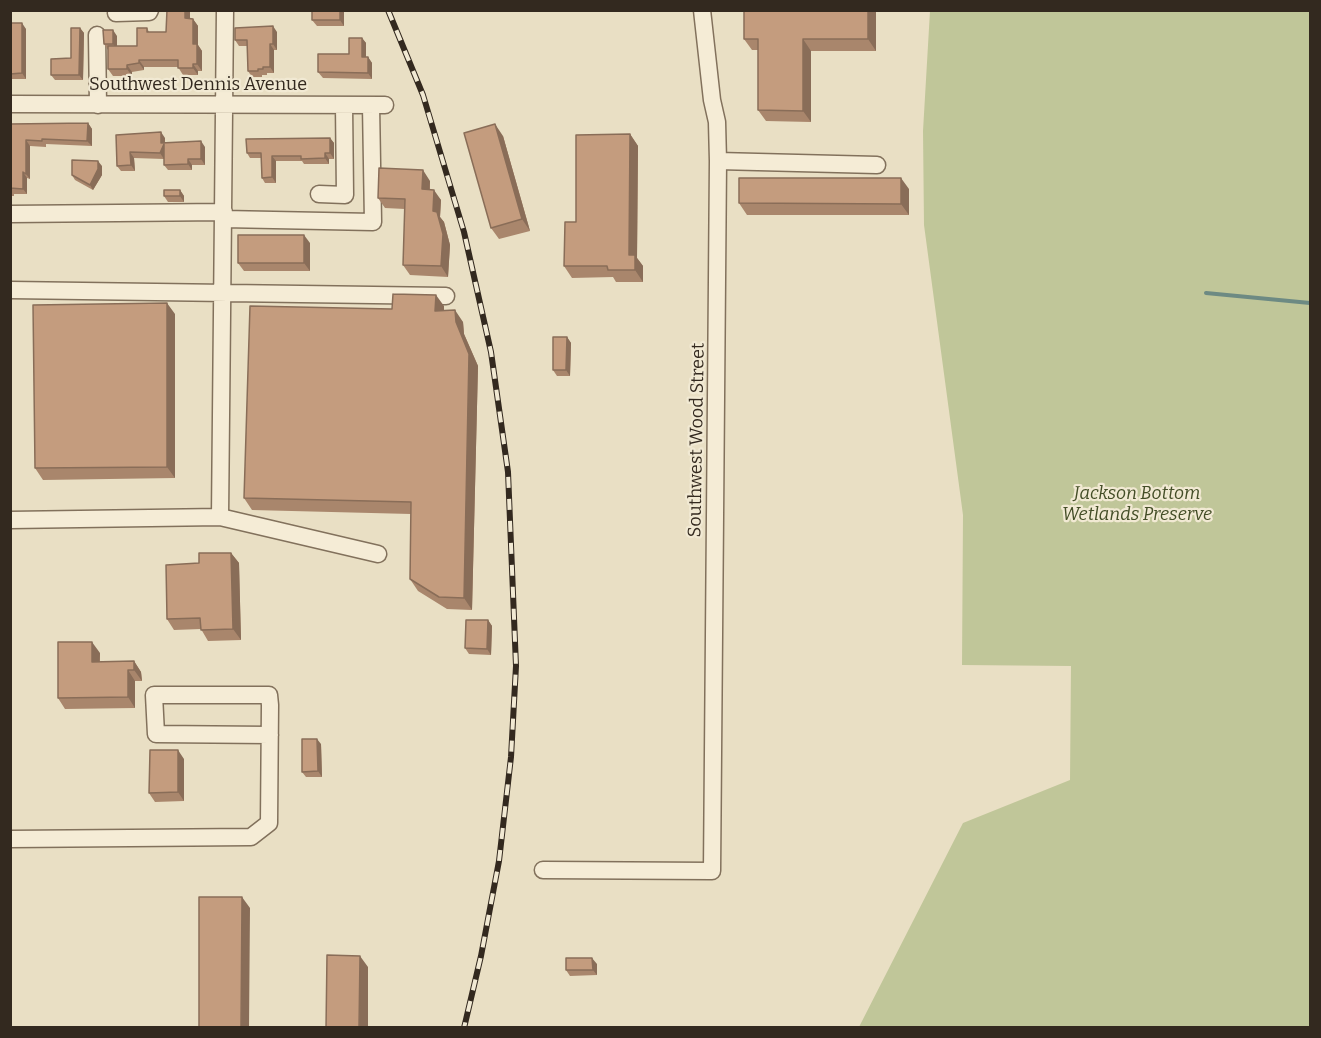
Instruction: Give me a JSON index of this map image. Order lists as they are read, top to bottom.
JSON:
{
  "streets": {
    "street": ["Southwest Dennis Avenue", "Southwest Wood Street"]
  },
  "parks": ["Jackson Bottom Wetlands Preserve"]
}
